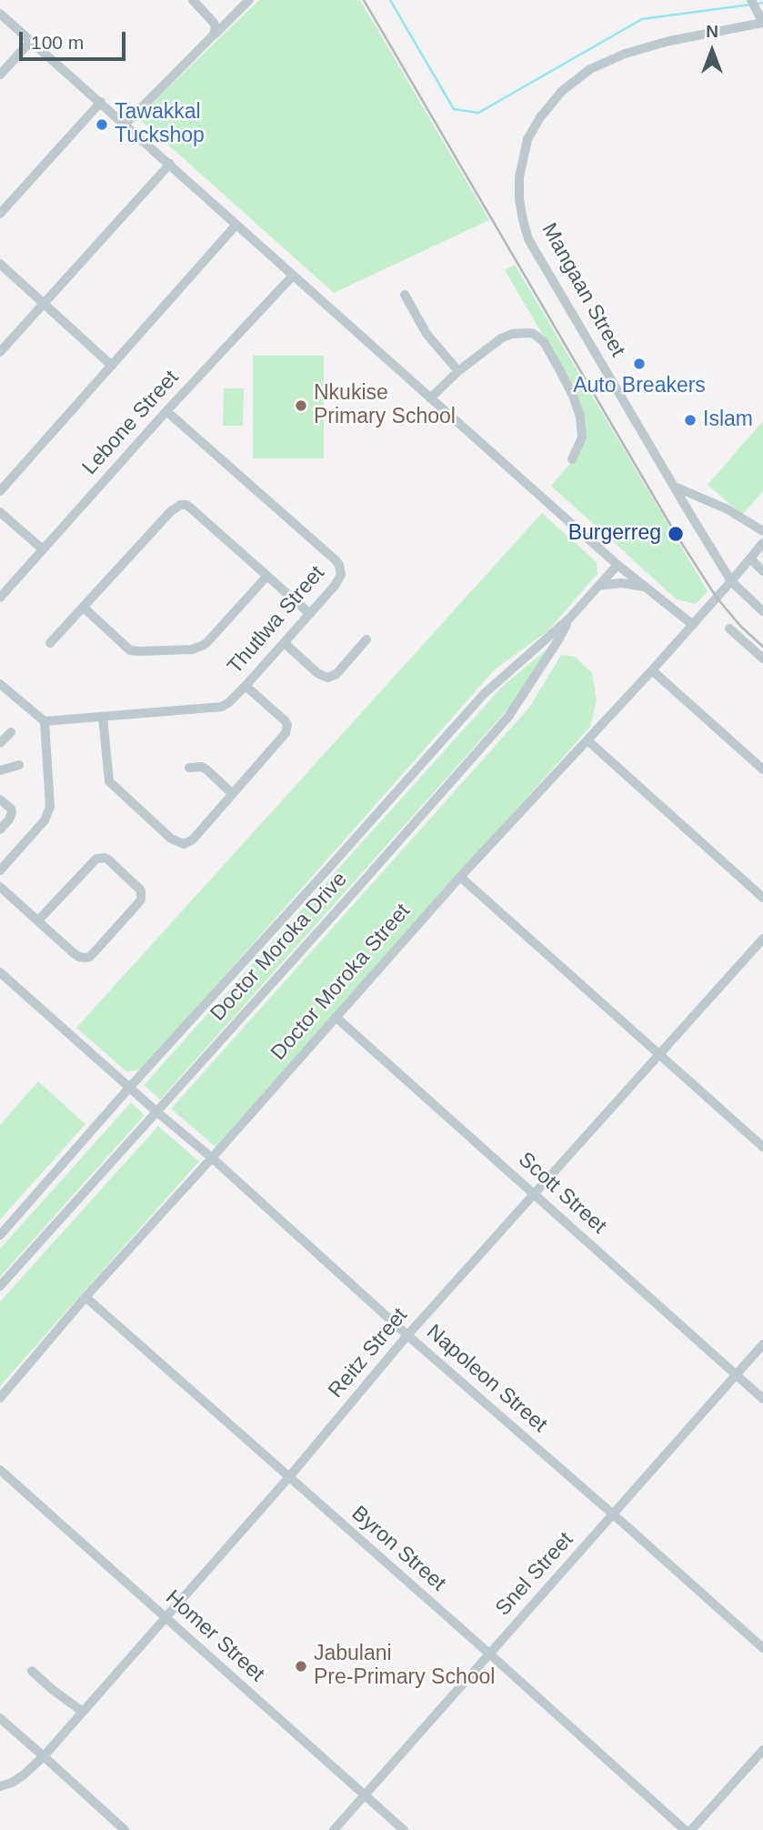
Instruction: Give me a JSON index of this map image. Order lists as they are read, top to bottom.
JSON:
{
  "streets": {
    "street": [
      "Mangaan Street",
      "Lebone Street",
      "Thutlwa Street",
      "Doctor Moroka Drive",
      "Doctor Moroka Street",
      "Scott Street",
      "Reitz Street",
      "Napoleon Street",
      "Byron Street",
      "Snel Street",
      "Homer Street"
    ]
  },
  "crossings": [
    ["Mangaan Street", "Doctor Moroka Street"],
    ["Lebone Street", "Thutlwa Street"],
    ["Doctor Moroka Drive", "Napoleon Street"],
    ["Doctor Moroka Street", "Scott Street"],
    ["Doctor Moroka Street", "Napoleon Street"],
    ["Doctor Moroka Street", "Byron Street"],
    ["Scott Street", "Reitz Street"],
    ["Scott Street", "Snel Street"],
    ["Reitz Street", "Napoleon Street"],
    ["Reitz Street", "Byron Street"],
    ["Reitz Street", "Homer Street"],
    ["Napoleon Street", "Snel Street"],
    ["Byron Street", "Snel Street"],
    ["Snel Street", "Homer Street"]
  ],
  "places": [
    "Tawakkal Tuckshop",
    "Auto Breakers",
    "Nkukise Primary School",
    "Islam",
    "Burgerreg",
    "Jabulani Pre-Primary School"
  ],
  "scale_bar": "100 m",
  "north": "top"
}
